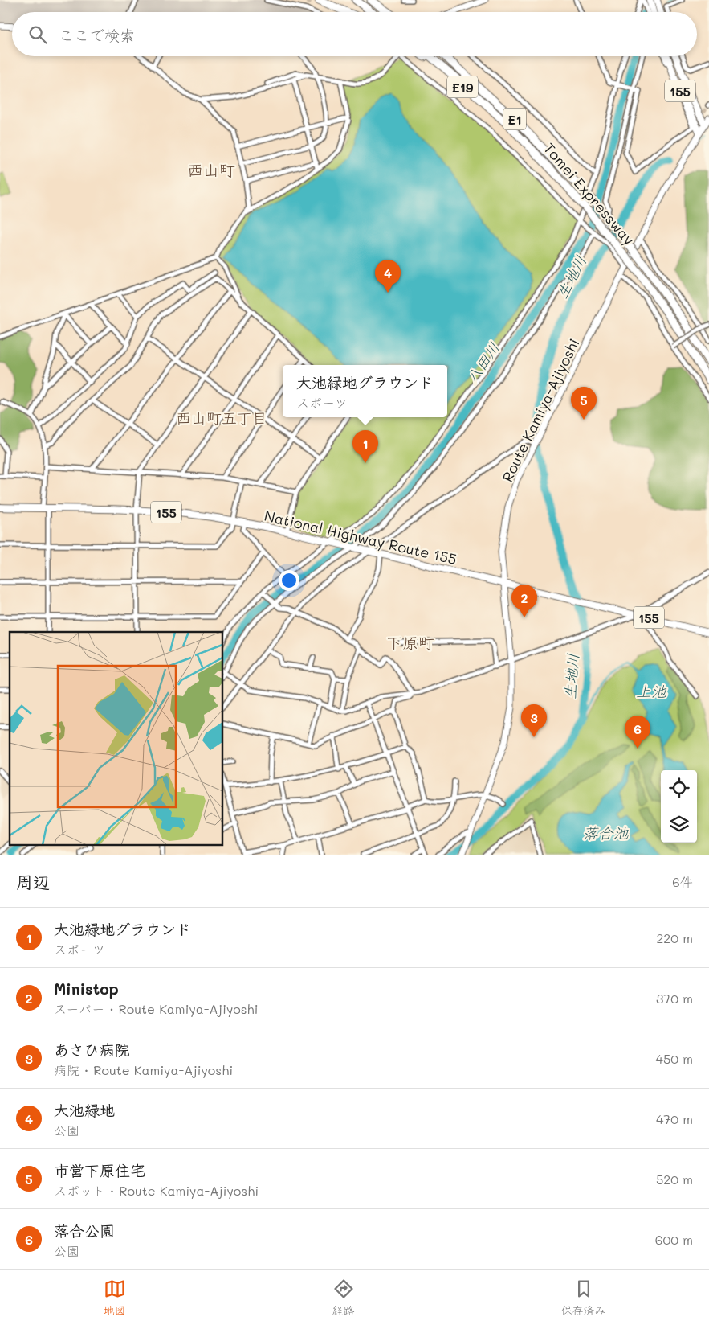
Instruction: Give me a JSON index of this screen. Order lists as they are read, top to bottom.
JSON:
{
  "streets": {
    "highway": [
      "E19",
      "155",
      "E1",
      "Tomei Expressway",
      "National Highway Route 155"
    ],
    "main road": ["Route Kamiya-Ajiyoshi"]
  },
  "crossings": [
    ["E19", "Tomei Expressway"],
    ["155", "Route Kamiya-Ajiyoshi"],
    ["Route Kamiya-Ajiyoshi", "National Highway Route 155"]
  ],
  "districts": ["西山町", "西山町五丁目", "下原町"],
  "water": [
    "生地川",
    "八田川",
    "上池",
    "落合池"
  ],
  "page": {
    "search": "ここで検索",
    "pins": [
      "4",
      "5",
      "1",
      "2",
      "3",
      "6"
    ],
    "popup": ["大池緑地グラウンド", "スポーツ"],
    "heading": ["周辺", "6件"],
    "list": [
      {
        "mark": "1",
        "name": "大池緑地グラウンド",
        "note": "スポーツ",
        "value": "220 m"
      },
      {
        "mark": "2",
        "name": "Ministop",
        "note": "スーパー · Route Kamiya-Ajiyoshi",
        "value": "370 m"
      },
      {
        "mark": "3",
        "name": "あさひ病院",
        "note": "病院 · Route Kamiya-Ajiyoshi",
        "value": "450 m"
      },
      {
        "mark": "4",
        "name": "大池緑地",
        "note": "公園",
        "value": "470 m"
      },
      {
        "mark": "5",
        "name": "市営下原住宅",
        "note": "スポット · Route Kamiya-Ajiyoshi",
        "value": "520 m"
      },
      {
        "mark": "6",
        "name": "落合公園",
        "note": "公園",
        "value": "600 m"
      }
    ],
    "nav": ["地図", "経路", "保存済み"]
  }
}
